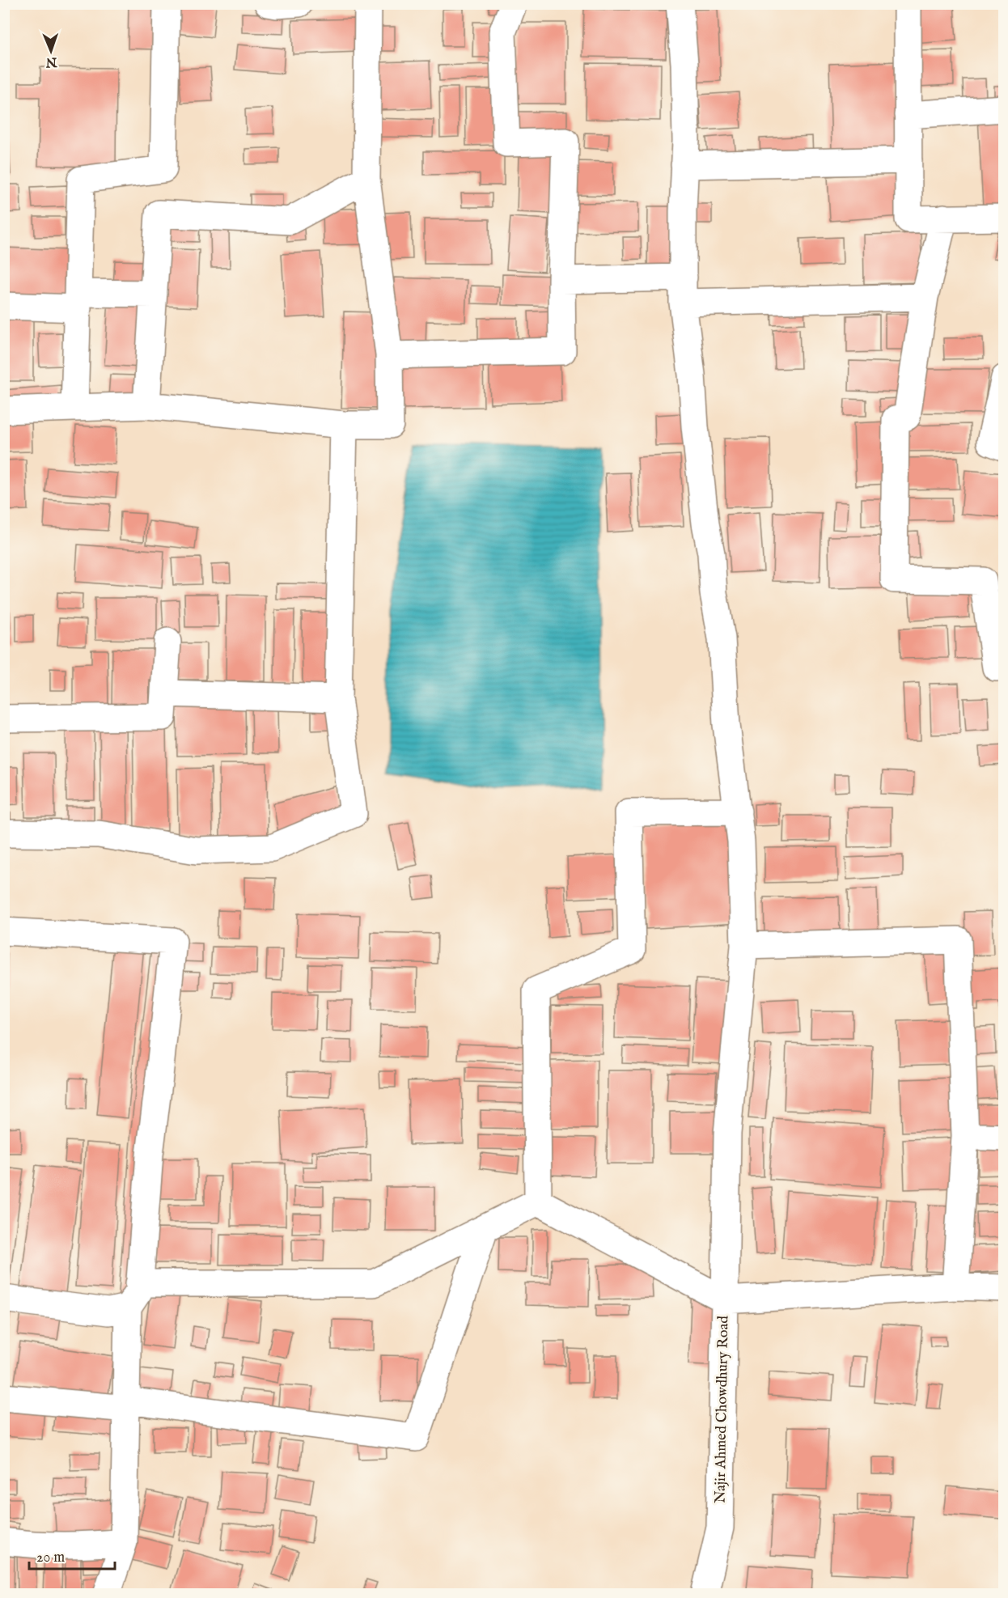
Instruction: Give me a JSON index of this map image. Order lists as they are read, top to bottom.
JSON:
{
  "streets": {
    "street": ["Najir Ahmed Chowdhury Road"]
  },
  "scale_bar": "20 m",
  "north": "bottom"
}
